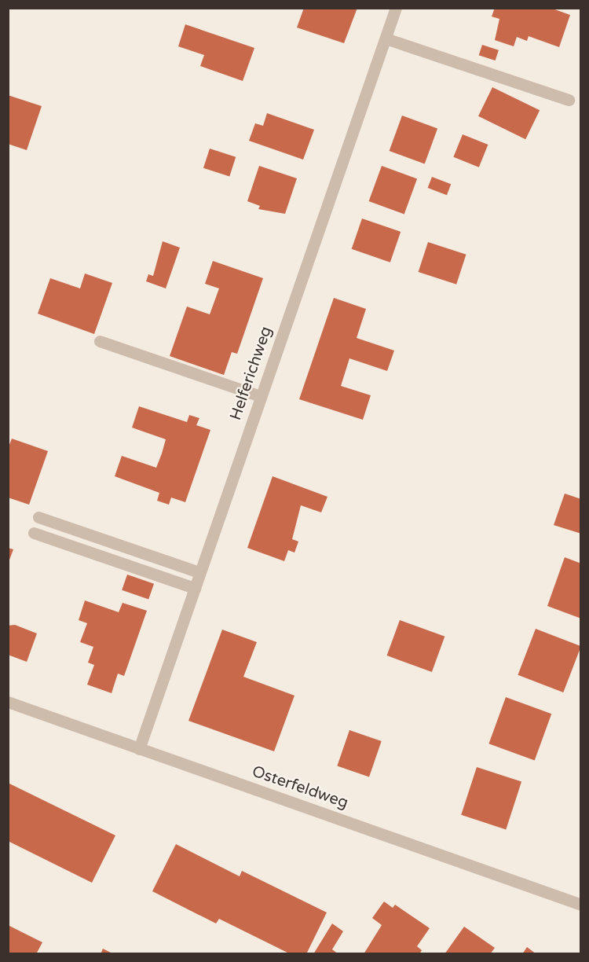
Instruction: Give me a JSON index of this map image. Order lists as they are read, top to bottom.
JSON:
{
  "streets": {
    "street": ["Helferichweg", "Osterfeldweg"]
  },
  "crossings": [
    ["Helferichweg", "Osterfeldweg"]
  ]
}
